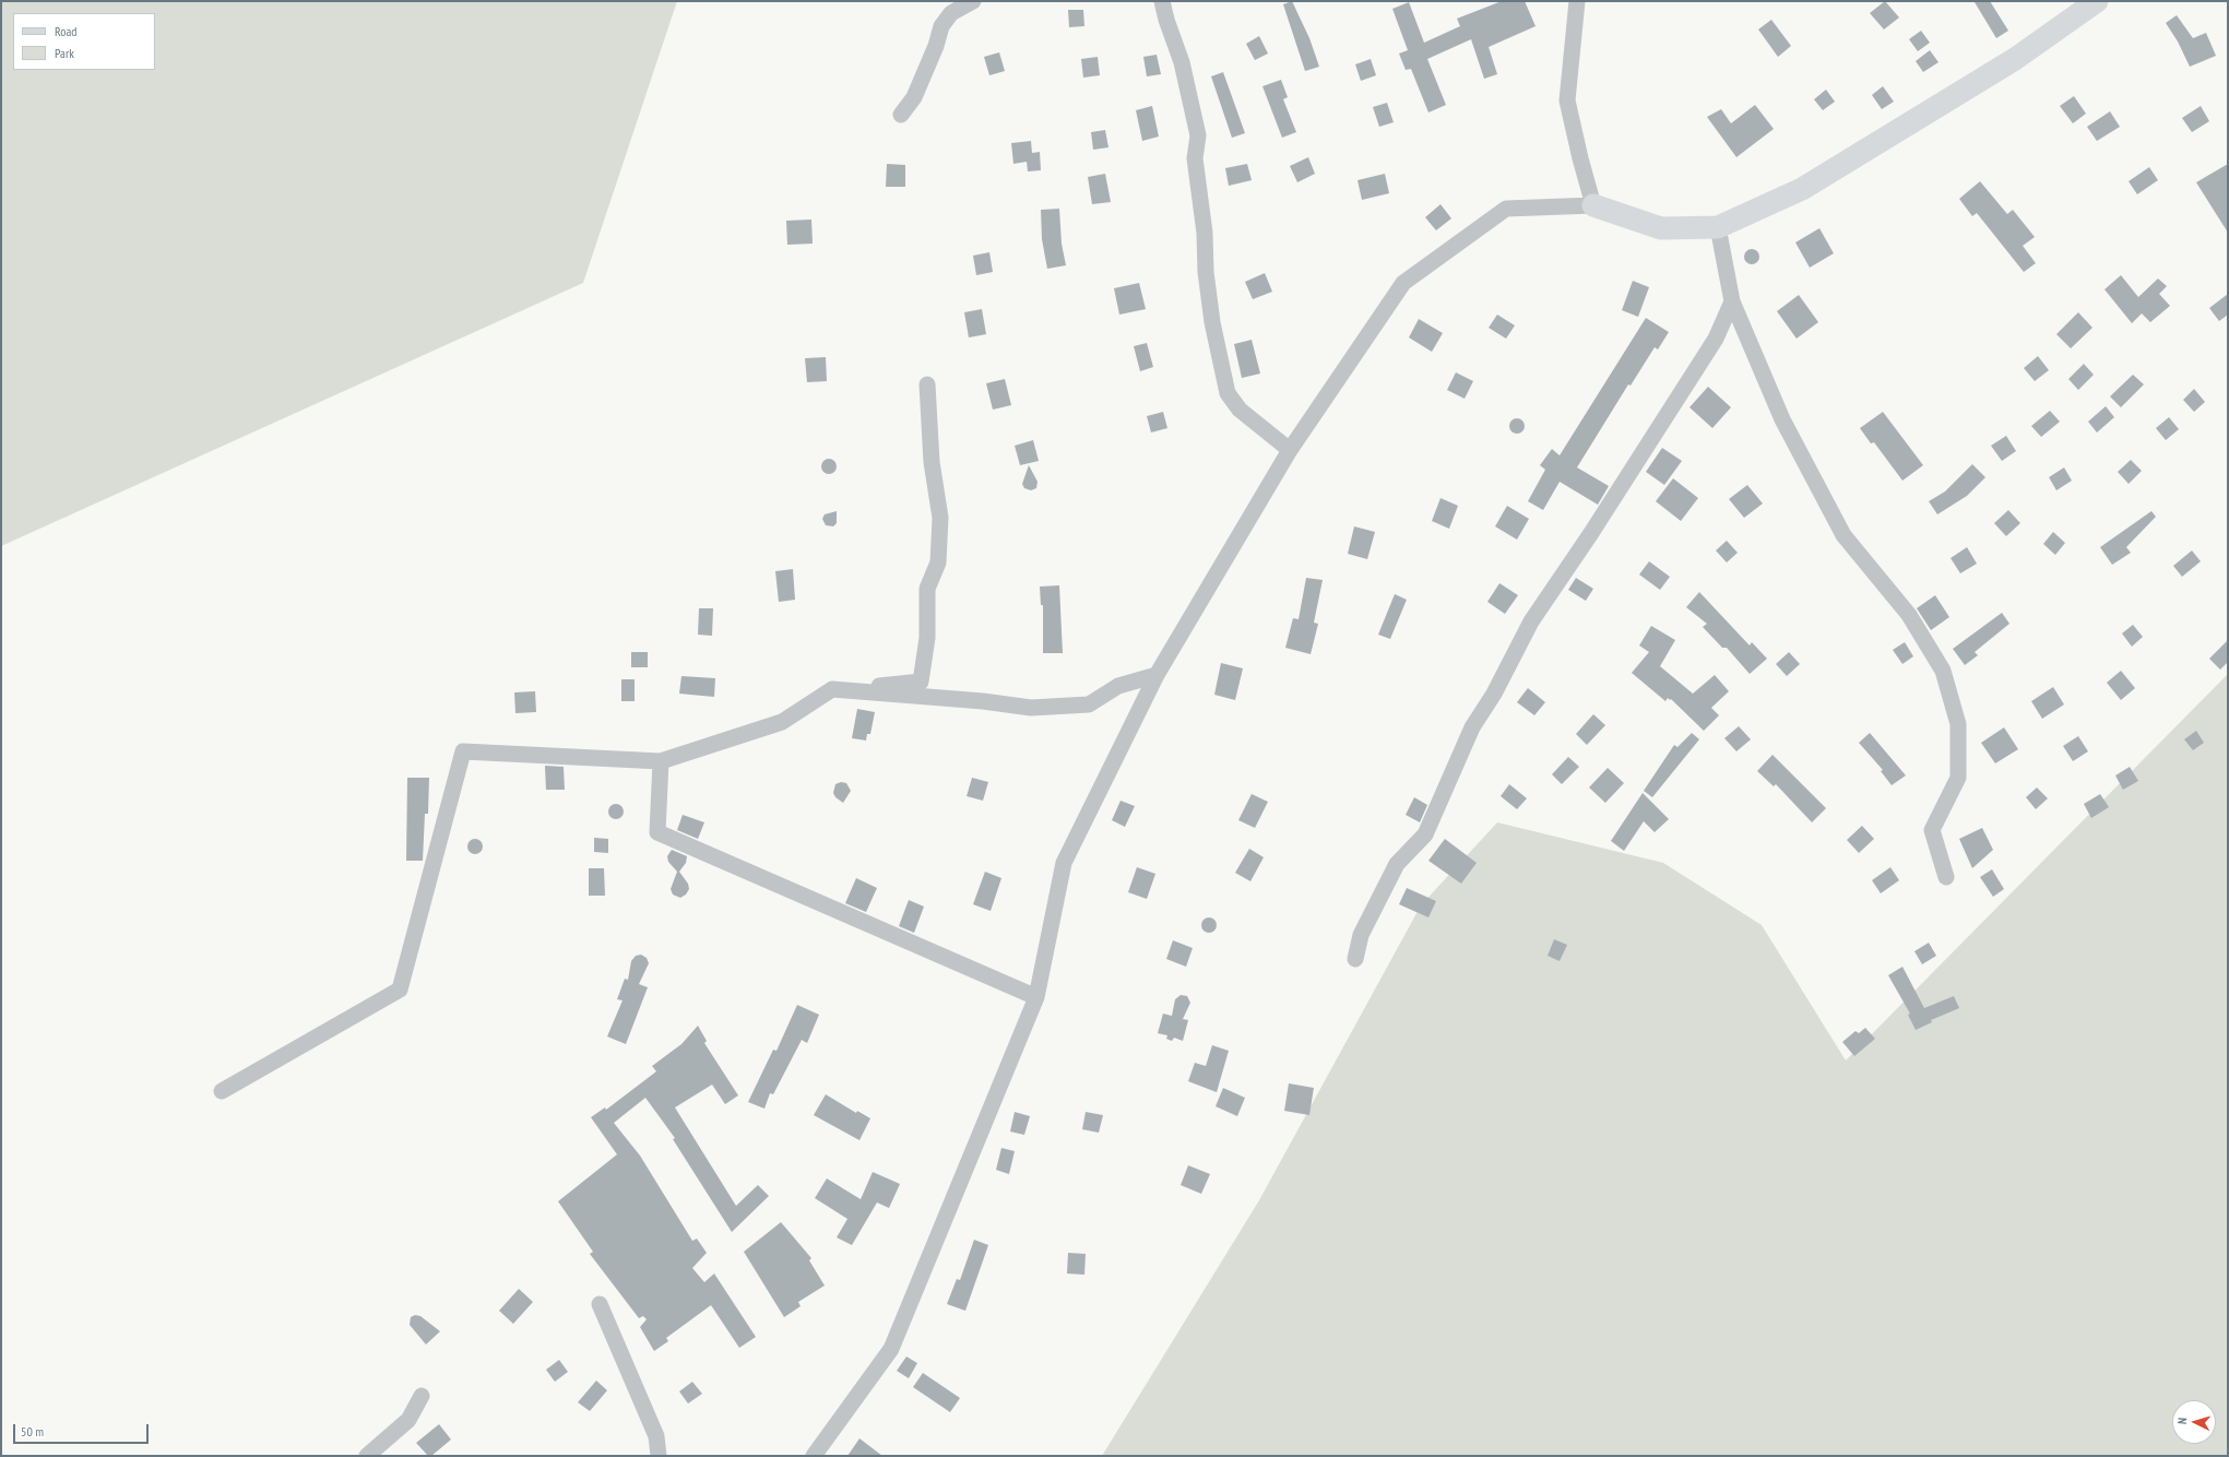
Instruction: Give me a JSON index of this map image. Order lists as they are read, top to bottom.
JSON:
{
  "legend": ["Road", "Park"],
  "scale_bar": "50 m",
  "north": "left"
}
